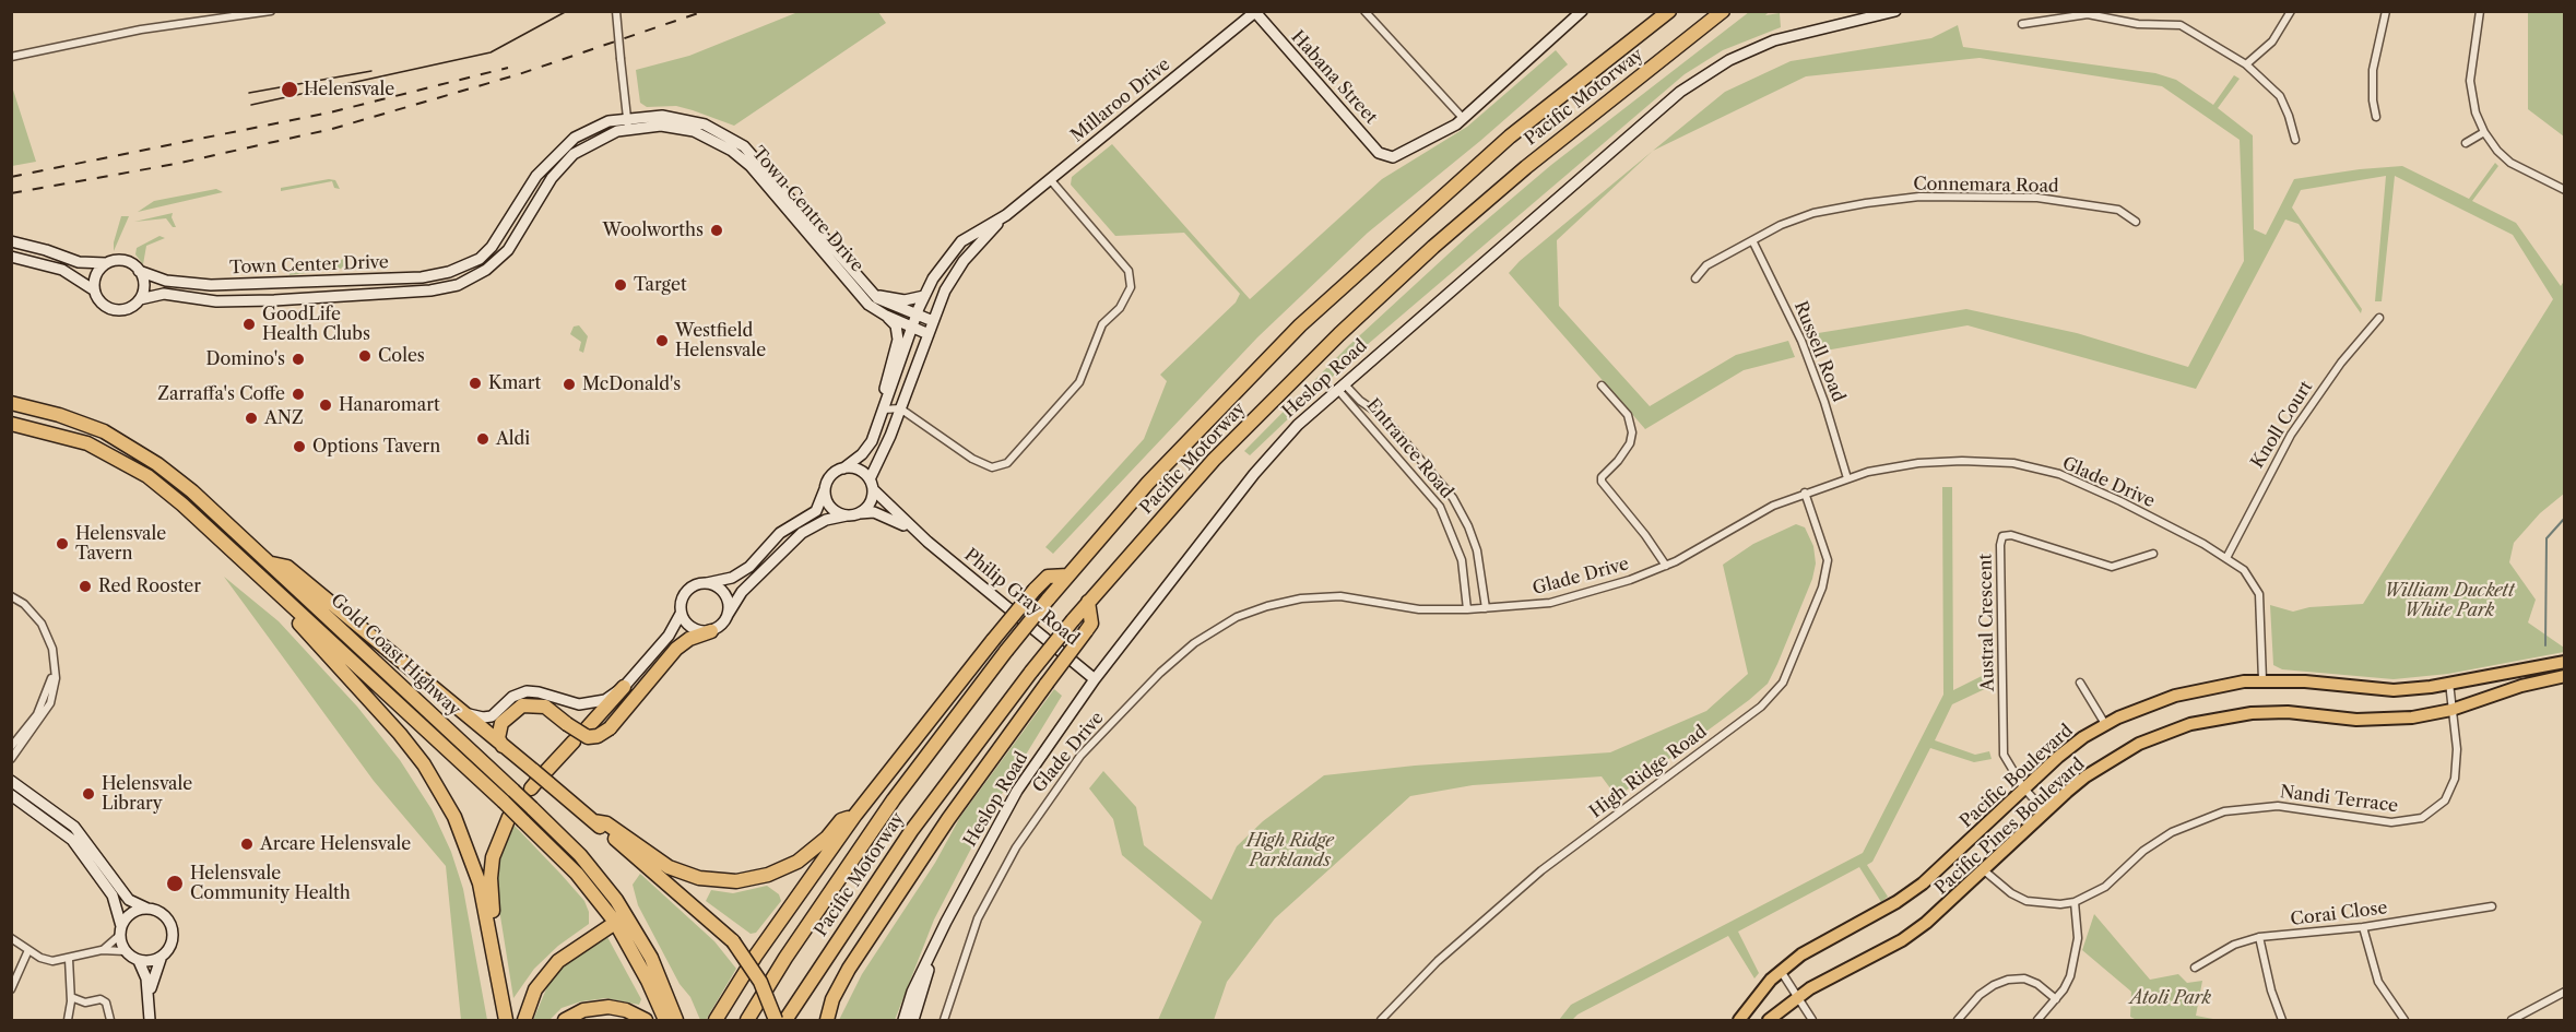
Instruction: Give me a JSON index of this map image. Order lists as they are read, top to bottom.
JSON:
{
  "streets": {
    "highway": ["Pacific Motorway", "Gold Coast Highway"],
    "main road": ["Pacific Boulevard", "Pacific Pines Boulevard"],
    "street": [
      "Habana Street",
      "Millaroo Drive",
      "Connemara Road",
      "Town Centre Drive",
      "Town Center Drive",
      "Russell Road",
      "Heslop Road",
      "Knoll Court",
      "Entrance Road",
      "Glade Drive",
      "Philip Gray Road",
      "Austral Crescent",
      "High Ridge Road",
      "Nandi Terrace",
      "Corai Close"
    ]
  },
  "crossings": [
    ["Habana Street", "Millaroo Drive"],
    ["Millaroo Drive", "Town Centre Drive"],
    ["Millaroo Drive", "Philip Gray Road"],
    ["Connemara Road", "Russell Road"],
    ["Town Centre Drive", "Town Center Drive"],
    ["Russell Road", "Glade Drive"],
    ["Heslop Road", "Entrance Road"],
    ["Heslop Road", "Philip Gray Road"],
    ["Knoll Court", "Glade Drive"],
    ["Entrance Road", "Glade Drive"],
    ["Glade Drive", "High Ridge Road"],
    ["Glade Drive", "Pacific Boulevard"],
    ["Austral Crescent", "Pacific Boulevard"],
    ["Austral Crescent", "Pacific Pines Boulevard"],
    ["Pacific Boulevard", "Nandi Terrace"],
    ["Nandi Terrace", "Pacific Pines Boulevard"]
  ],
  "parks": ["William Duckett White Park", "High Ridge Parklands", "Atoli Park"],
  "places": [
    "Helensvale",
    "Woolworths",
    "Target",
    "GoodLife Health Clubs",
    "Westfield Helensvale",
    "Coles",
    "Domino's",
    "Kmart",
    "McDonald's",
    "Zarraffa's Coffe",
    "Hanaromart",
    "ANZ",
    "Aldi",
    "Options Tavern",
    "Helensvale Tavern",
    "Red Rooster",
    "Helensvale Library",
    "Arcare Helensvale",
    "Helensvale Community Health"
  ]
}
